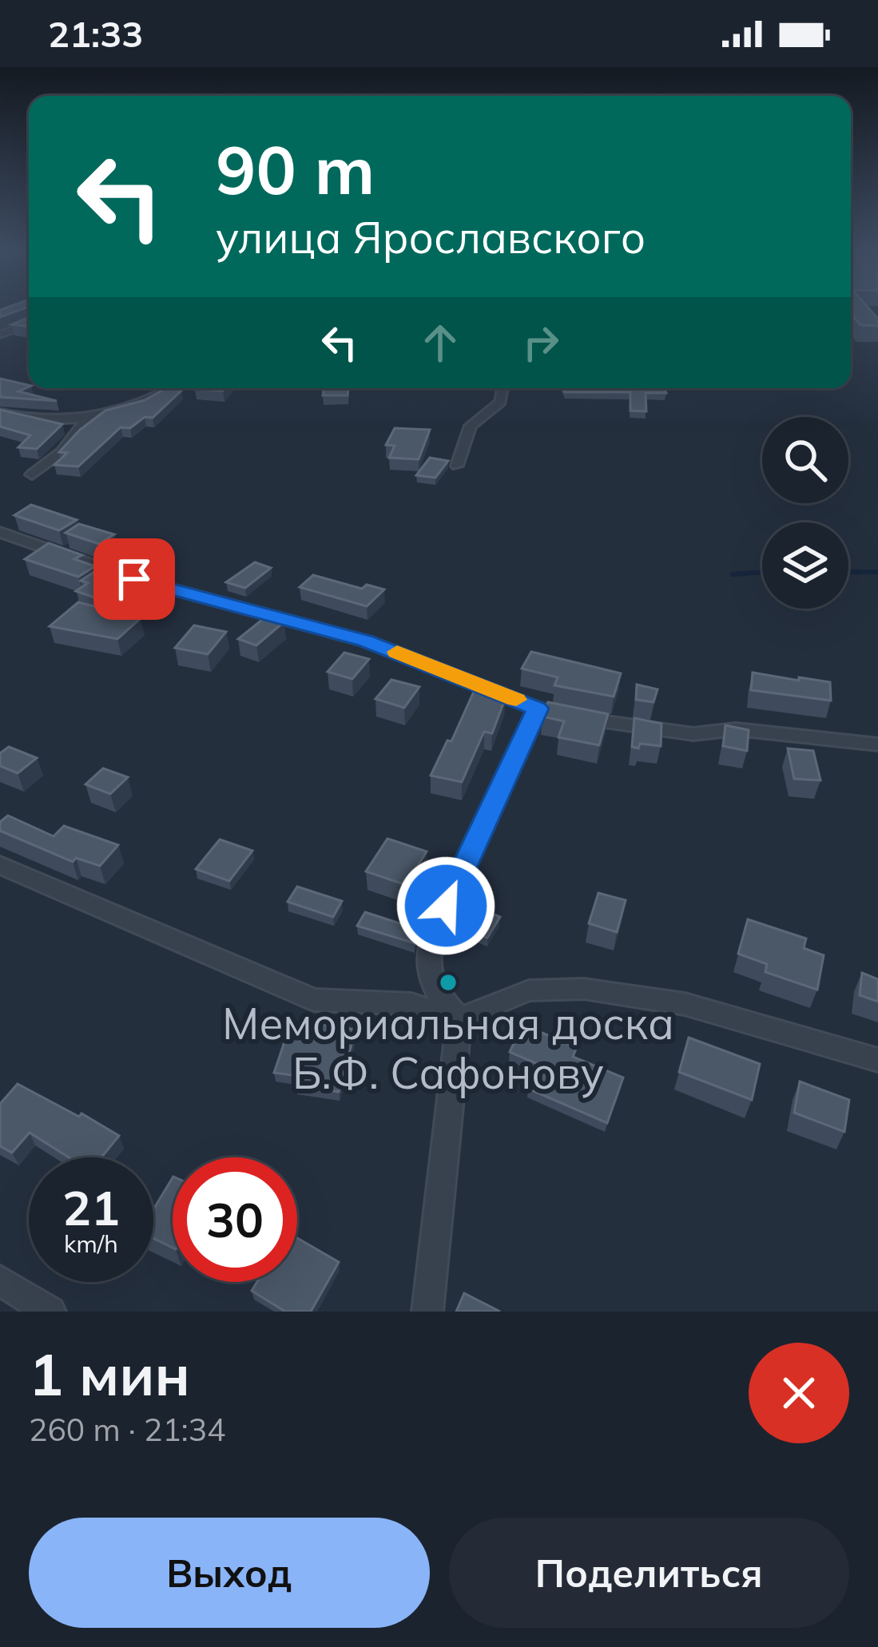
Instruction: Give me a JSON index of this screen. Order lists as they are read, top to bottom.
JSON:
{
  "places": ["Мемориальная доска Б.Ф. Сафонову"],
  "page": {
    "status": "21:33",
    "turn": ["90 m", "улица Ярославского"],
    "speed": "21 km/h",
    "limit": "30",
    "heading": ["1 мин", "260 m · 21:34"],
    "buttons": ["Выход", "Поделиться"]
  }
}
